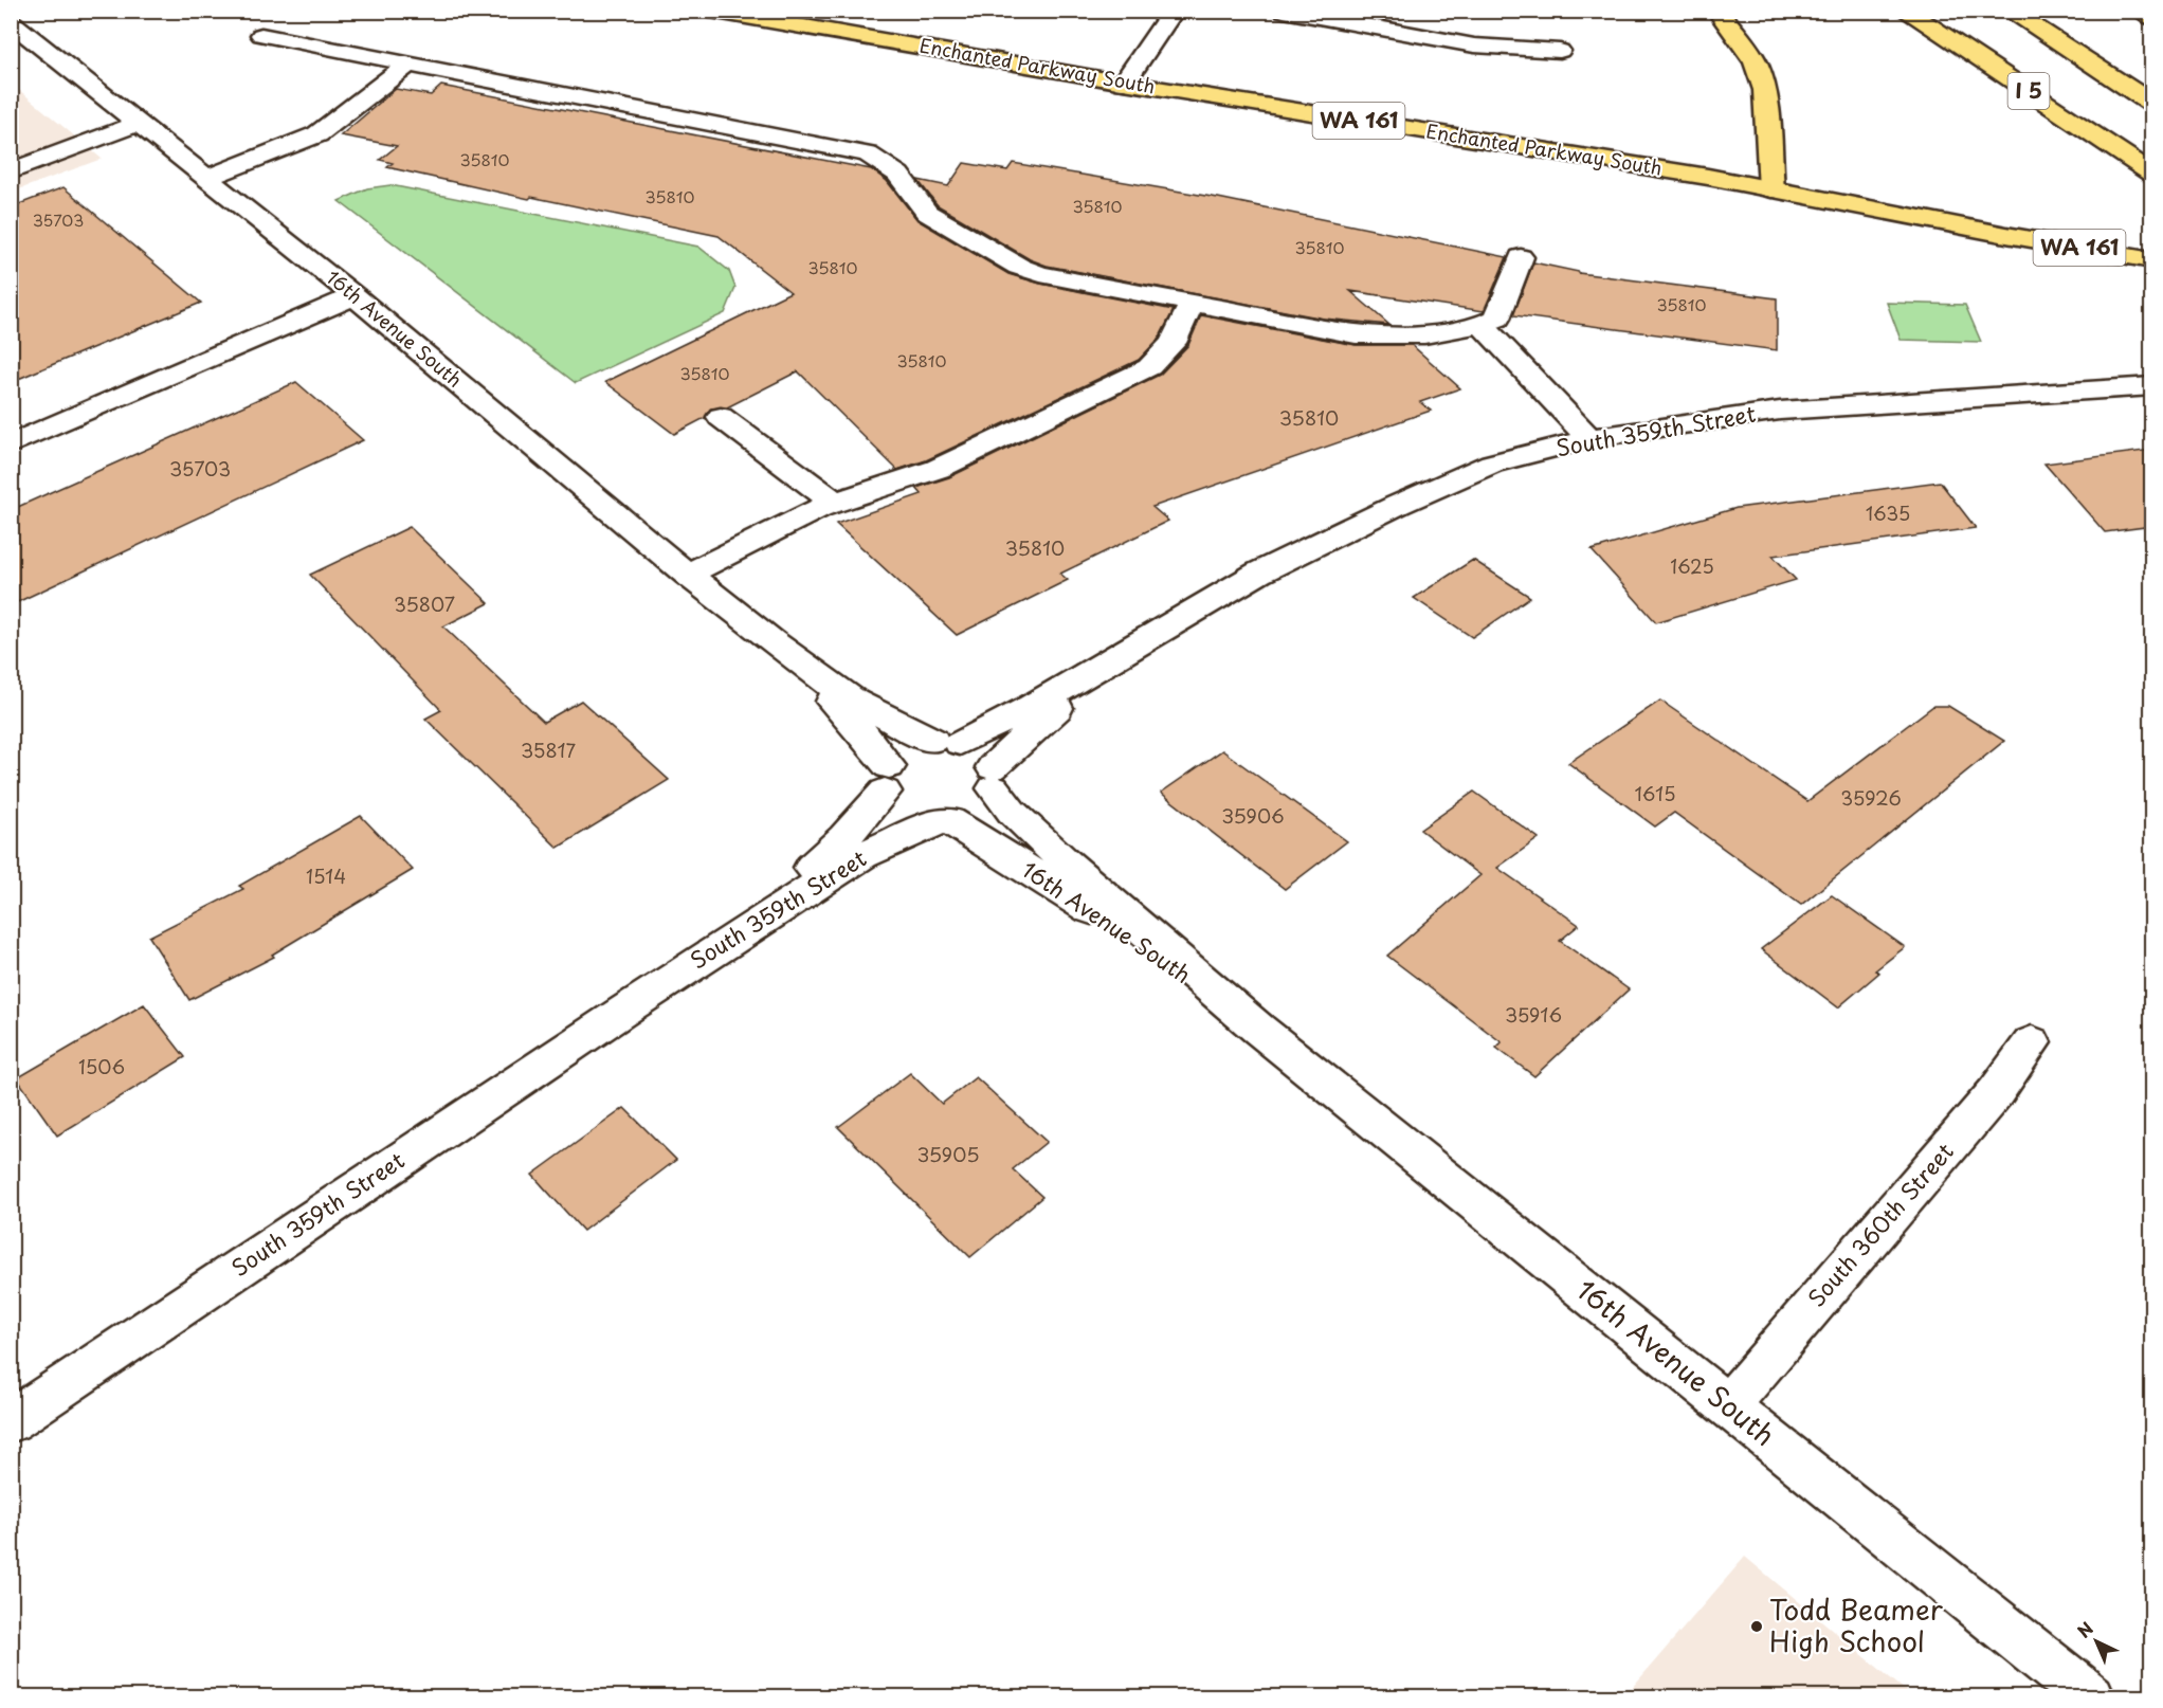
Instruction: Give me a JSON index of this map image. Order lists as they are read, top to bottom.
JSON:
{
  "streets": {
    "main road": ["Enchanted Parkway South", "I 5", "WA 161"],
    "street": ["16th Avenue South", "South 359th Street", "South 360th Street"]
  },
  "crossings": [
    ["16th Avenue South", "South 359th Street"],
    ["16th Avenue South", "South 360th Street"]
  ],
  "places": ["Todd Beamer High School"],
  "house_numbers": [
    "35810",
    "35810",
    "35810",
    "35703",
    "35810",
    "35810",
    "35810",
    "35810",
    "35810",
    "35810",
    "35703",
    "1635",
    "35810",
    "1625",
    "35807",
    "35817",
    "1615",
    "35926",
    "35906",
    "1514",
    "35916",
    "1506",
    "35905"
  ],
  "north": "top left"
}
